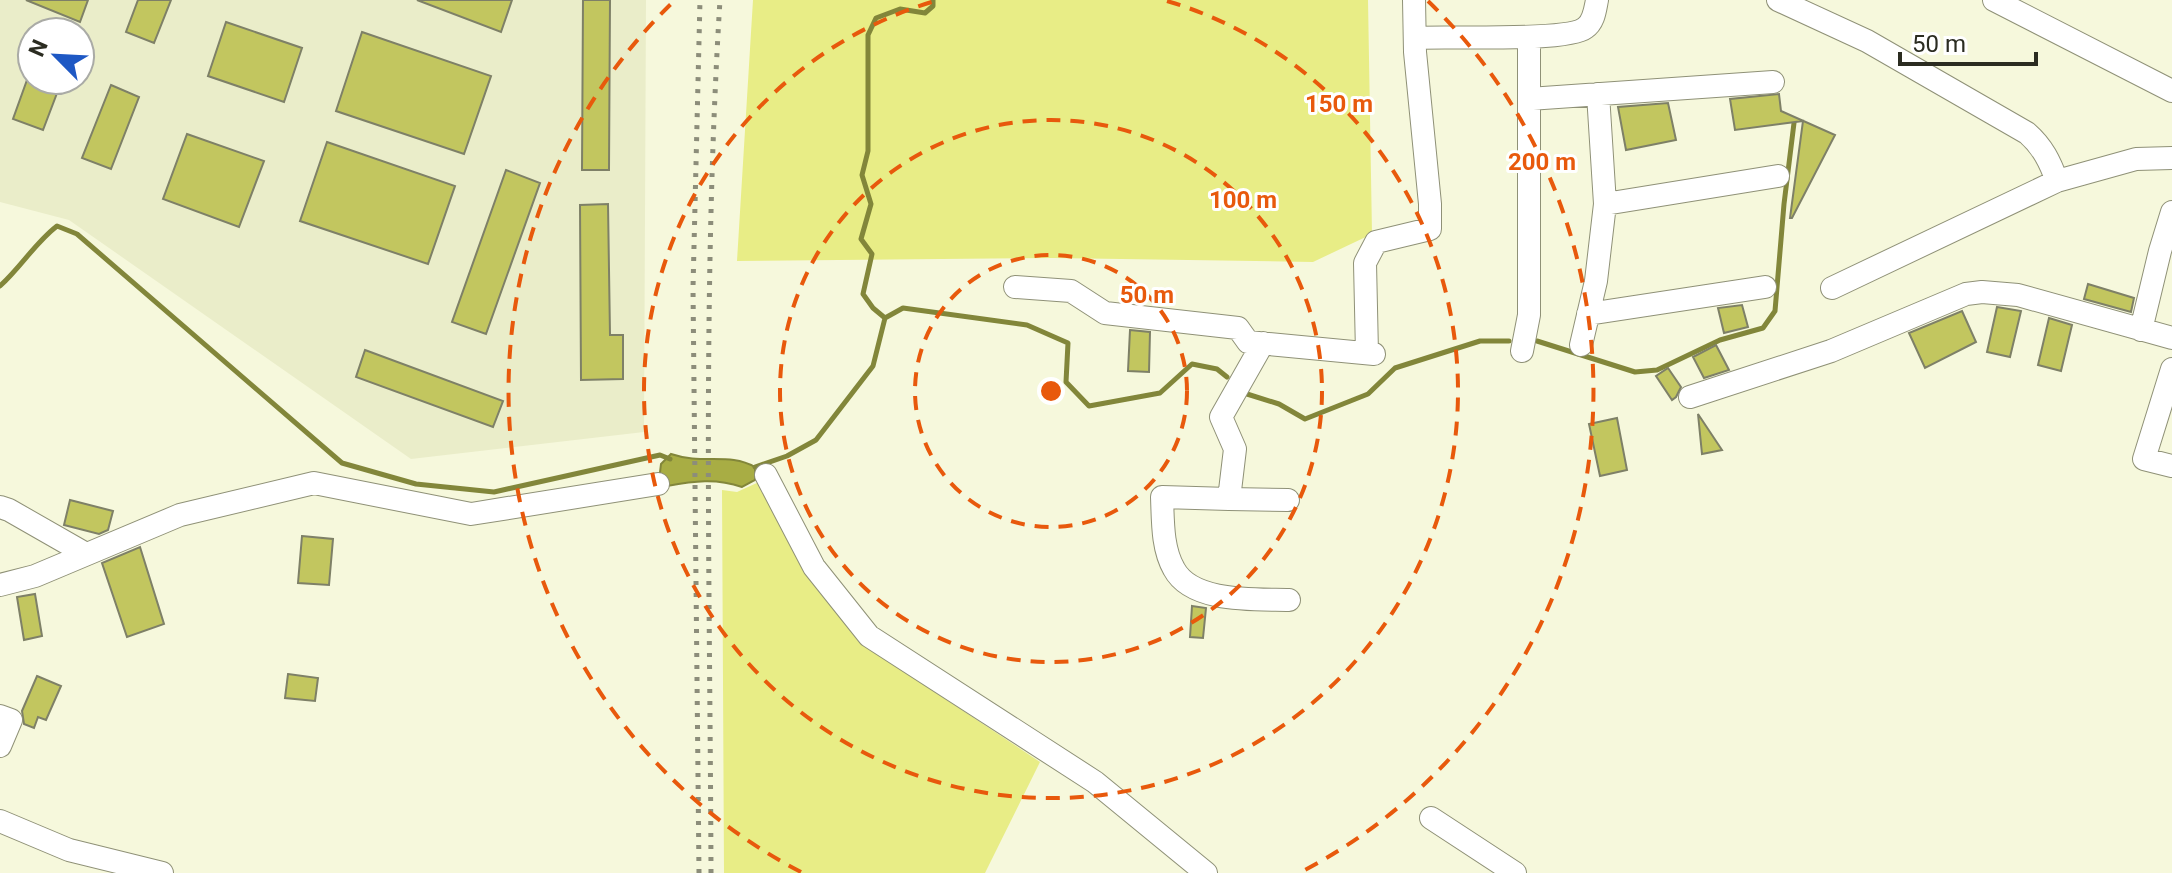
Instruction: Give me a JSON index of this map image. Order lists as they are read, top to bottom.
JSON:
{
  "scale_bar": "50 m",
  "north": "top left",
  "rings": [
    "150 m",
    "200 m",
    "100 m",
    "50 m"
  ]
}
